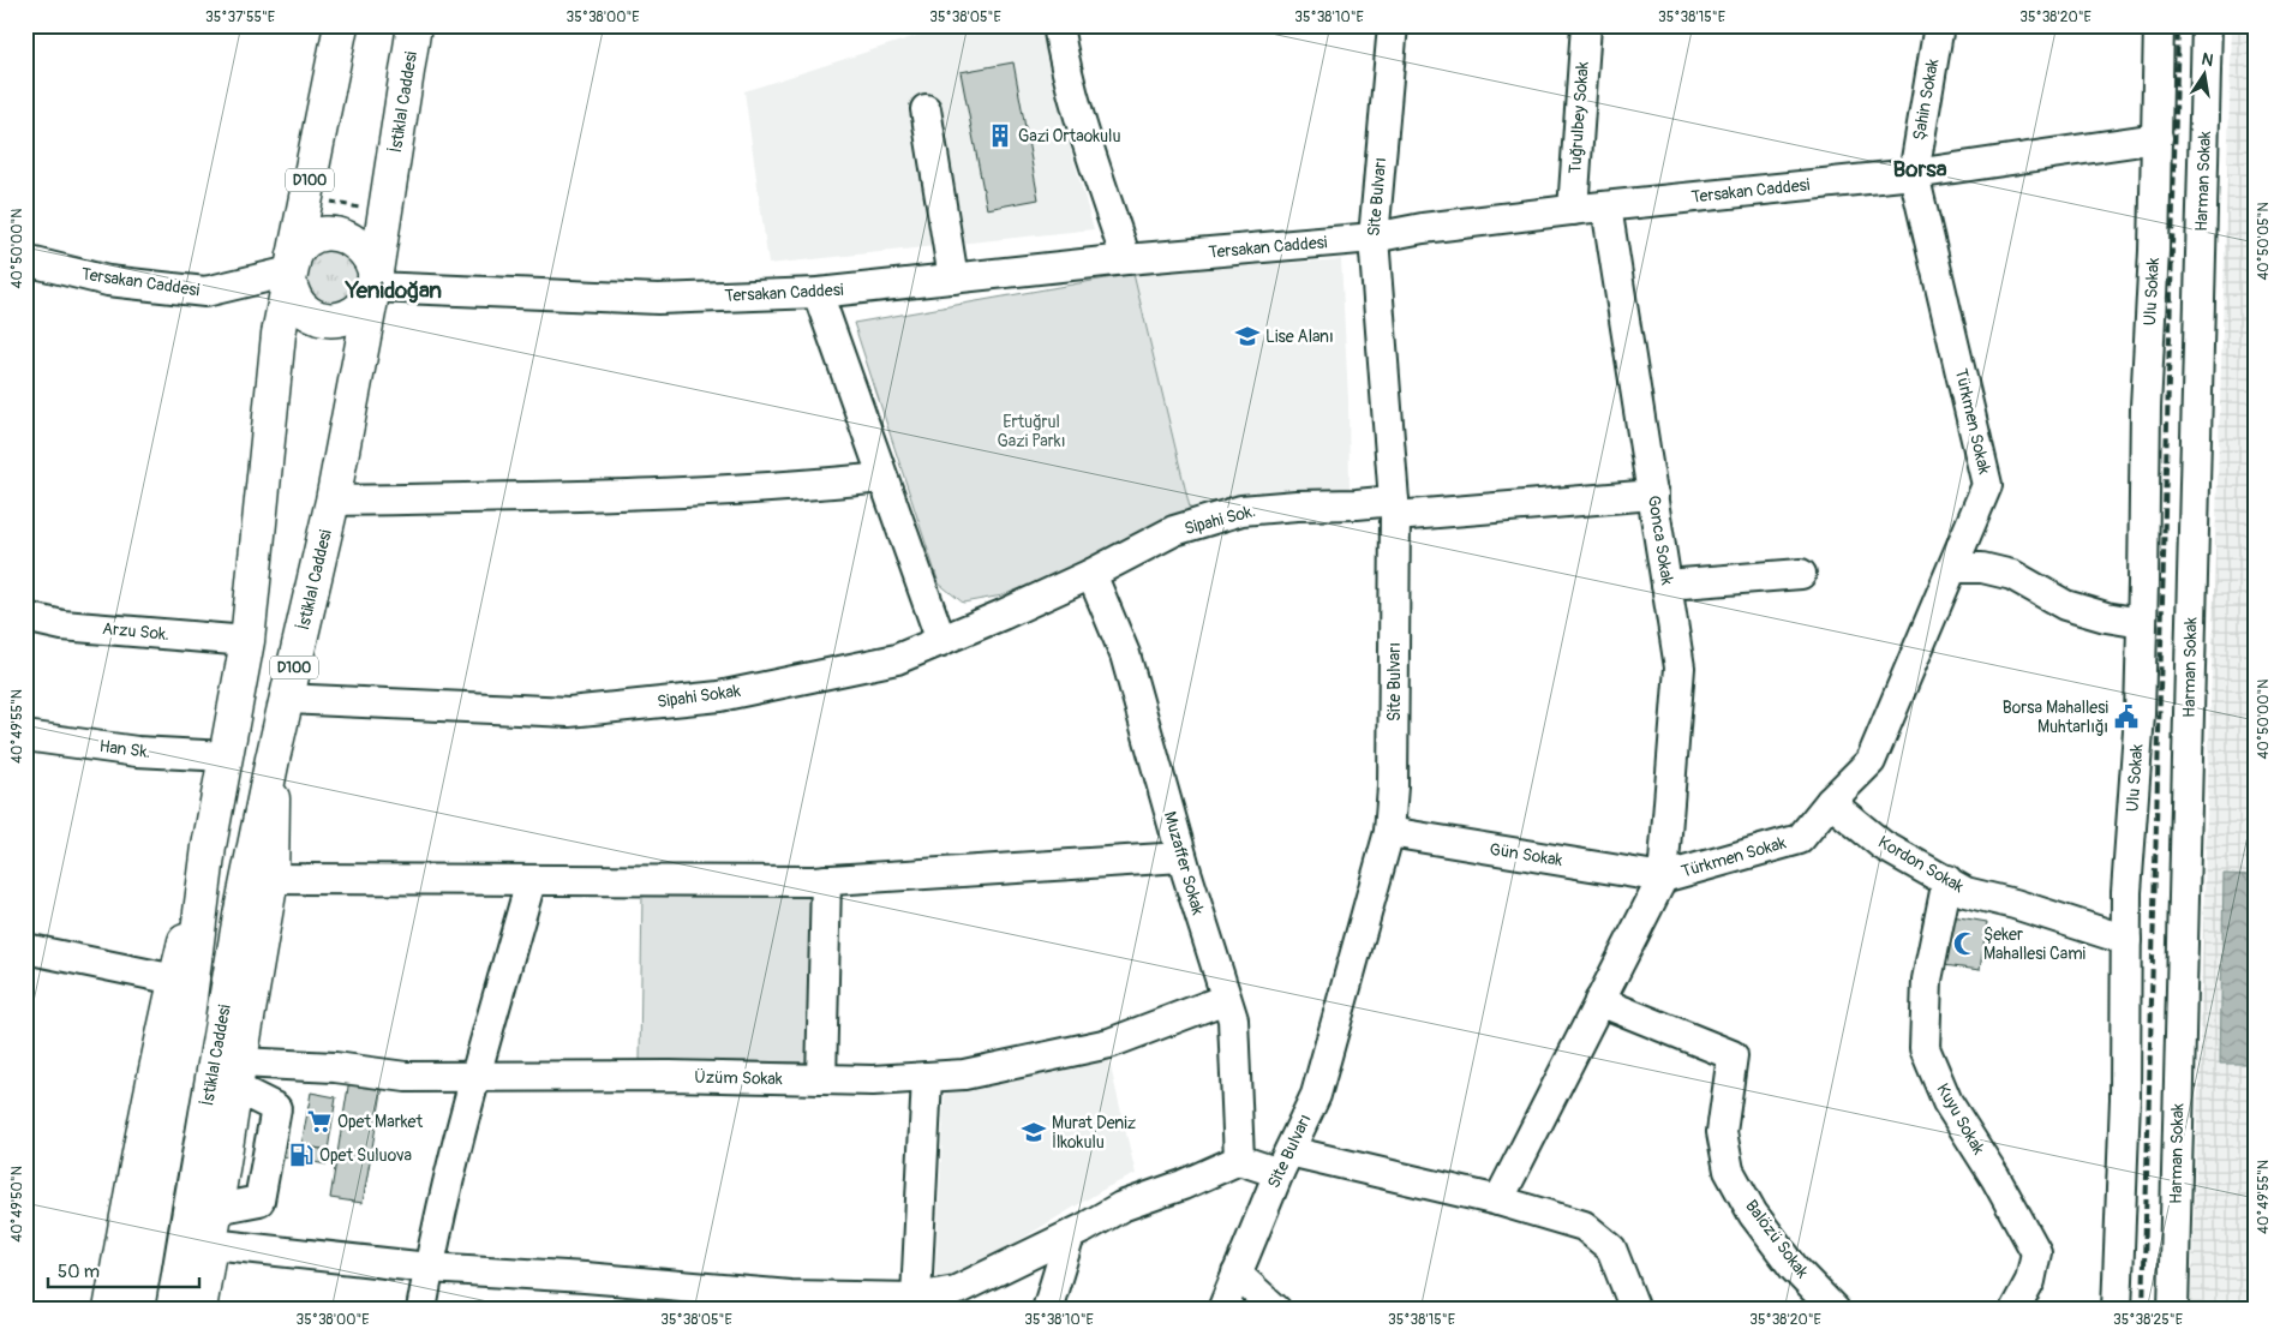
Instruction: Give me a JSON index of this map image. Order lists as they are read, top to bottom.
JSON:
{
  "streets": {
    "main road": ["İstiklal Caddesi", "D100"],
    "street": [
      "Şahin Sokak",
      "Tuğrulbey Sokak",
      "Harman Sokak",
      "Tersakan Caddesi",
      "Site Bulvarı",
      "Ulu Sokak",
      "Türkmen Sokak",
      "Sipahi Sok.",
      "Gonca Sokak",
      "Arzu Sok.",
      "Sipahi Sokak",
      "Han Sk.",
      "Gün Sokak",
      "Muzaffer Sokak",
      "Kordon Sokak",
      "Üzüm Sokak",
      "Kuyu Sokak",
      "Balözü Sokak"
    ]
  },
  "crossings": [
    ["Şahin Sokak", "Tersakan Caddesi"],
    ["Şahin Sokak", "Türkmen Sokak"],
    ["İstiklal Caddesi", "Tersakan Caddesi"],
    ["İstiklal Caddesi", "Arzu Sok."],
    ["İstiklal Caddesi", "Sipahi Sokak"],
    ["İstiklal Caddesi", "Han Sk."],
    ["Tuğrulbey Sokak", "Tersakan Caddesi"],
    ["Tersakan Caddesi", "Site Bulvarı"],
    ["Tersakan Caddesi", "Ulu Sokak"],
    ["Tersakan Caddesi", "Türkmen Sokak"],
    ["Tersakan Caddesi", "Gonca Sokak"],
    ["Site Bulvarı", "Sipahi Sok."],
    ["Site Bulvarı", "Gün Sokak"],
    ["Ulu Sokak", "Kordon Sokak"],
    ["Türkmen Sokak", "Gonca Sokak"],
    ["Türkmen Sokak", "Gün Sokak"],
    ["Türkmen Sokak", "Kordon Sokak"],
    ["Türkmen Sokak", "Balözü Sokak"],
    ["Sipahi Sok.", "Gonca Sokak"],
    ["Sipahi Sok.", "Sipahi Sokak"],
    ["Sipahi Sok.", "Muzaffer Sokak"],
    ["Gonca Sokak", "Gün Sokak"],
    ["Sipahi Sokak", "Muzaffer Sokak"],
    ["Muzaffer Sokak", "Üzüm Sokak"],
    ["Kordon Sokak", "Kuyu Sokak"]
  ],
  "districts": ["Borsa", "Yenidoğan"],
  "parks": ["Ertuğrul Gazi Parkı"],
  "places": {
    "building": ["Gazi Ortaokulu"],
    "school or university": ["Lise Alanı", "Murat Deniz İlkokulu"],
    "public building": ["Borsa Mahallesi Muhtarlığı"],
    "mosque": ["Şeker Mahallesi Cami"],
    "supermarket": ["Opet Market"],
    "fuel station": ["Opet Suluova"]
  },
  "scale_bar": "50 m",
  "north": "top",
  "coordinates": [
    "35°37'55\"E",
    "35°38'00\"E",
    "35°38'05\"E",
    "35°38'10\"E",
    "35°38'15\"E",
    "35°38'20\"E",
    "40°50'05\"N",
    "40°50'00\"N",
    "40°49'55\"N",
    "40°49'50\"N",
    "35°38'25\"E"
  ]
}
